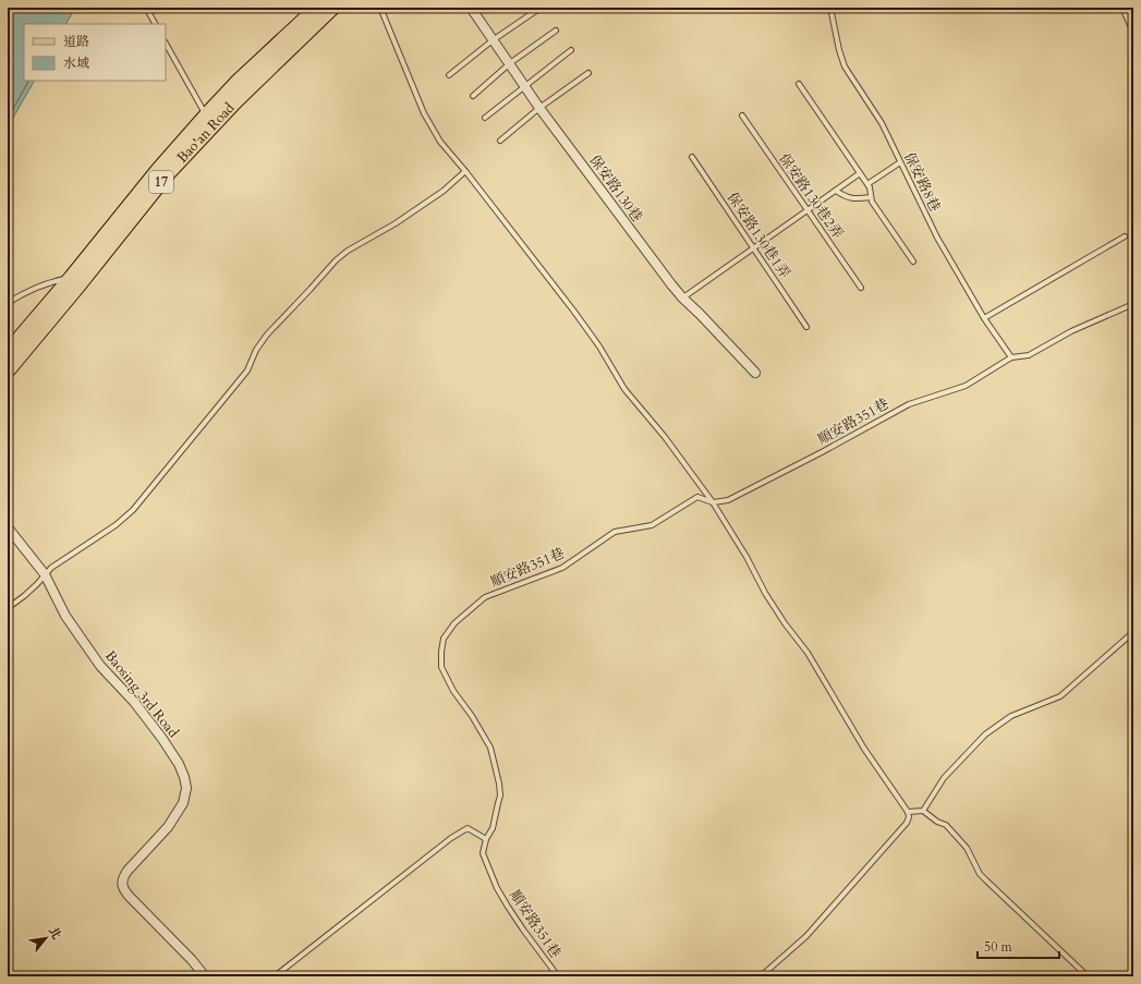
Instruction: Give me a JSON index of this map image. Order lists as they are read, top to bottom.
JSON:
{
  "streets": {
    "main road": ["Bao'an Road", "17"],
    "street": ["保安路130巷", "Baosing 3rd Road"],
    "lane": [
      "保安路8巷",
      "保安路130巷2弄",
      "保安路130巷1弄",
      "順安路351巷"
    ]
  },
  "crossings": [
    ["保安路8巷", "順安路351巷"]
  ],
  "legend": ["道路", "水域"],
  "scale_bar": "50 m",
  "north": "top right"
}
